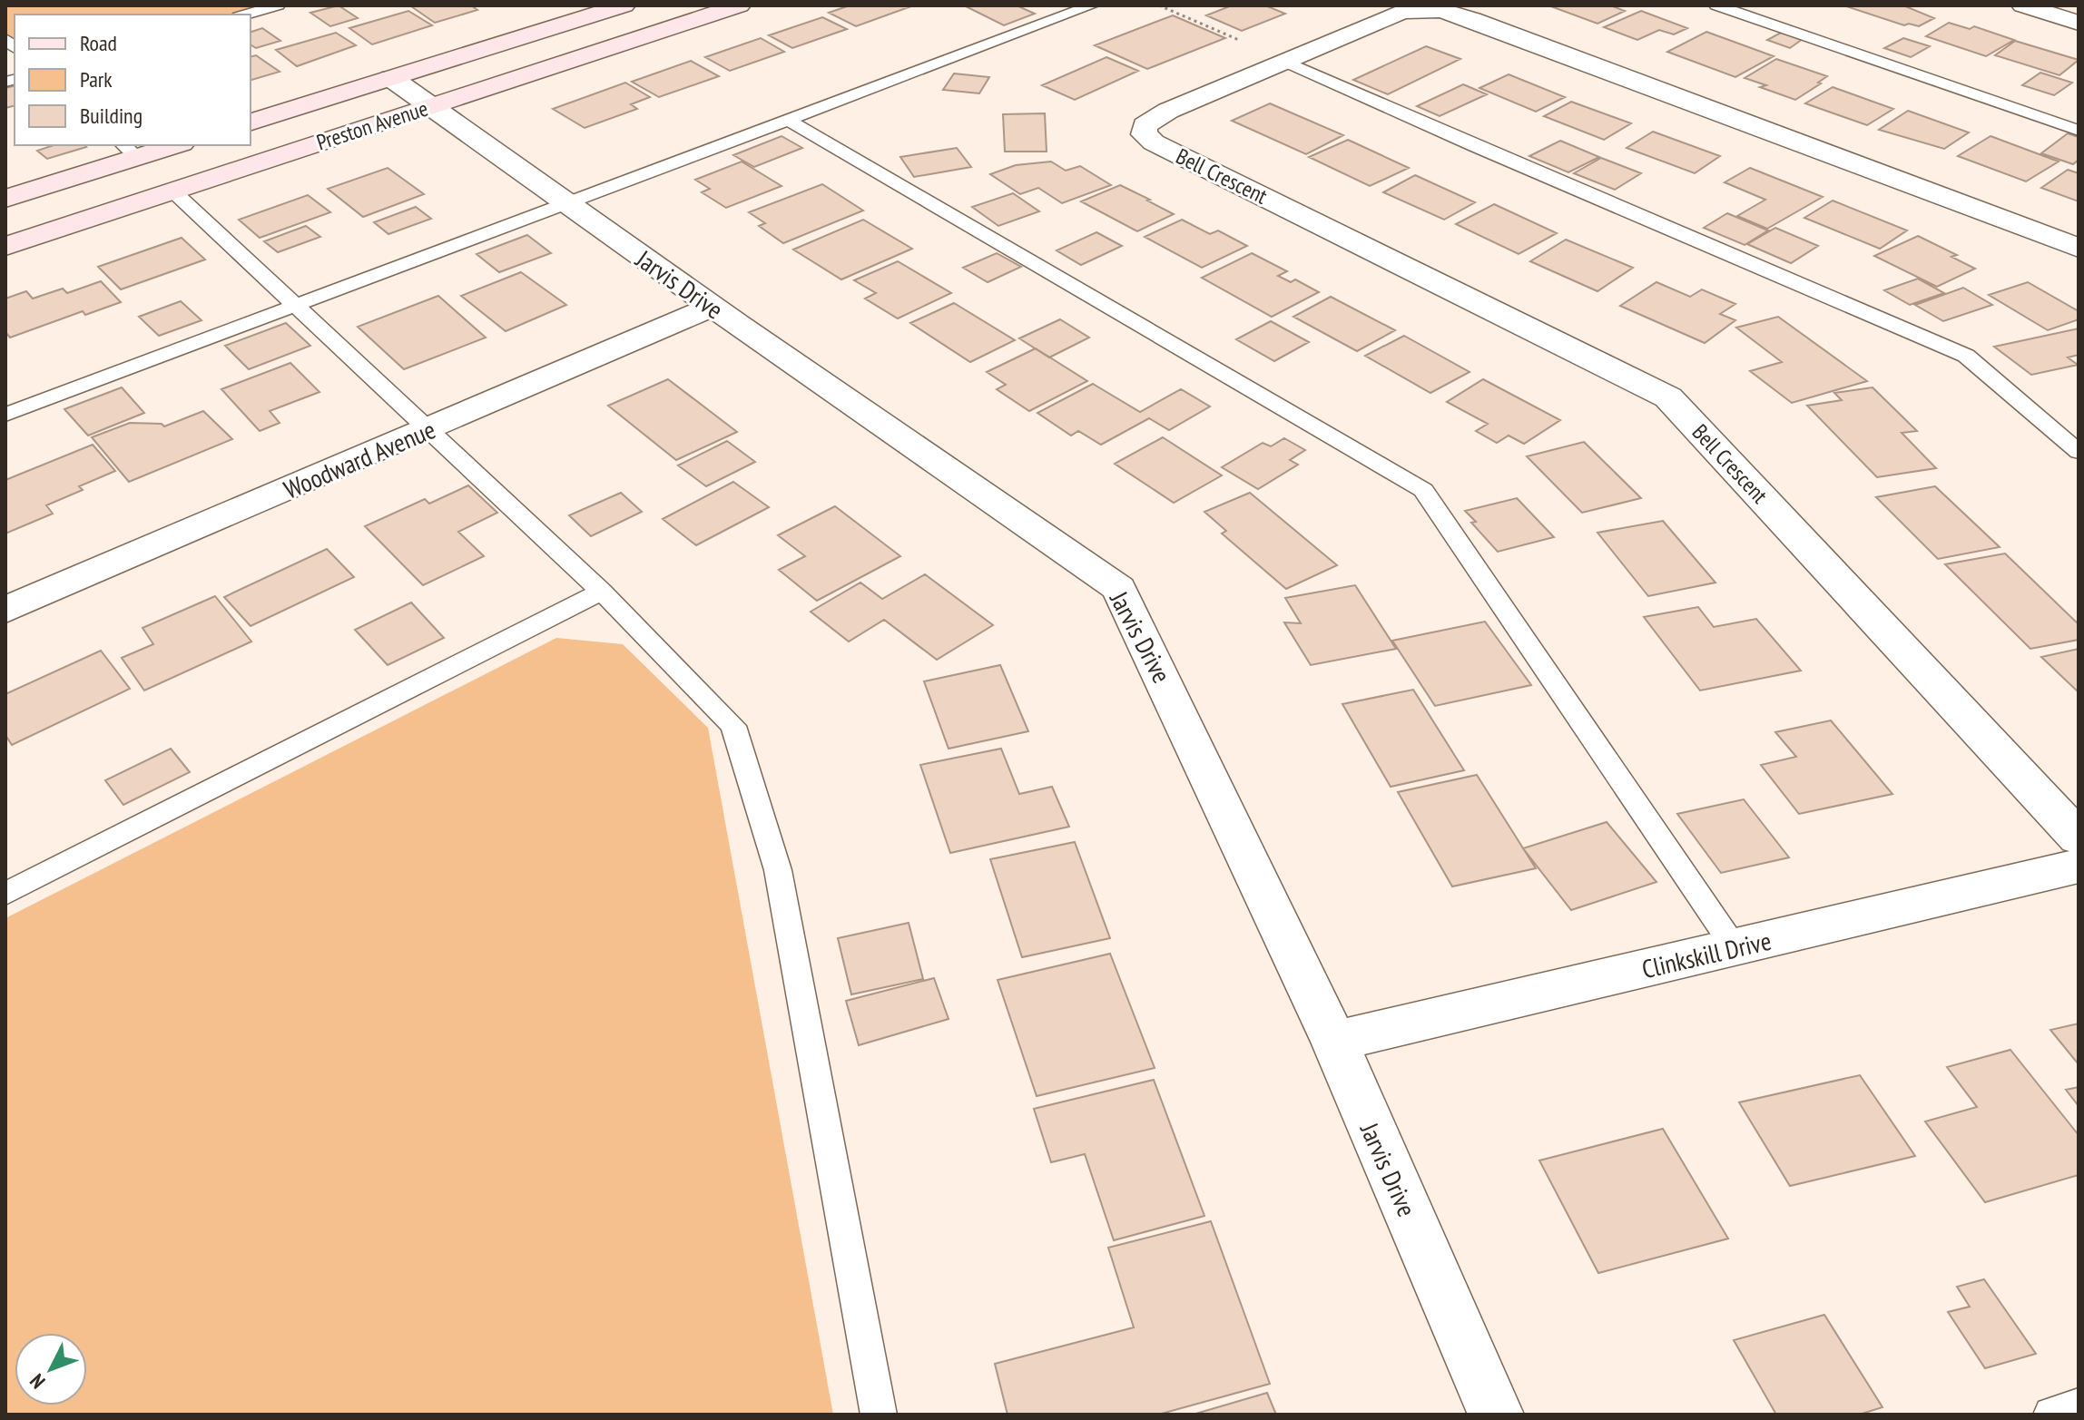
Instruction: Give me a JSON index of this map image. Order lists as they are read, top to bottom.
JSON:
{
  "streets": {
    "main road": ["Preston Avenue"],
    "street": [
      "Bell Crescent",
      "Jarvis Drive",
      "Woodward Avenue",
      "Clinkskill Drive"
    ]
  },
  "crossings": [
    ["Preston Avenue", "Jarvis Drive"],
    ["Jarvis Drive", "Woodward Avenue"],
    ["Jarvis Drive", "Clinkskill Drive"]
  ],
  "legend": ["Road", "Park", "Building"],
  "north": "bottom left"
}
